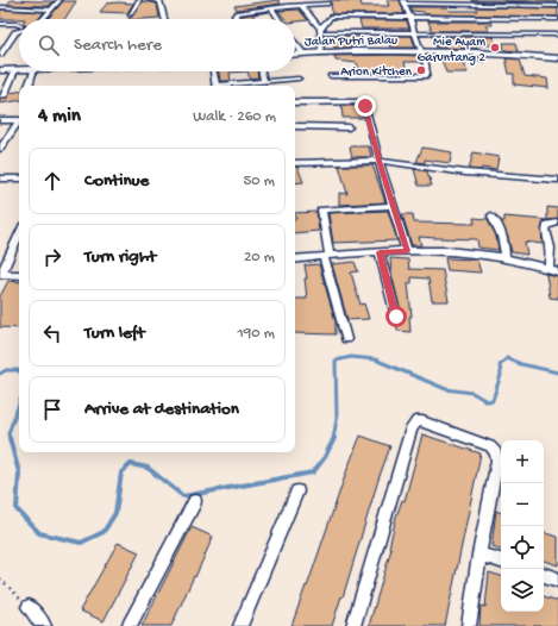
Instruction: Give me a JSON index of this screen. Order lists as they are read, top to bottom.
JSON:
{
  "streets": {
    "main road": ["Jalan Putri Balau"]
  },
  "places": ["Mie Ayam Garuntang 2", "Arion Kitchen"],
  "page": {
    "search": "Search here",
    "heading": ["4 min", "Walk · 260 m"],
    "list": [
      ["Continue", "50 m"],
      ["Turn right", "20 m"],
      ["Turn left", "190 m"],
      "Arrive at destination"
    ],
    "map_buttons": ["+", "−"]
  }
}
